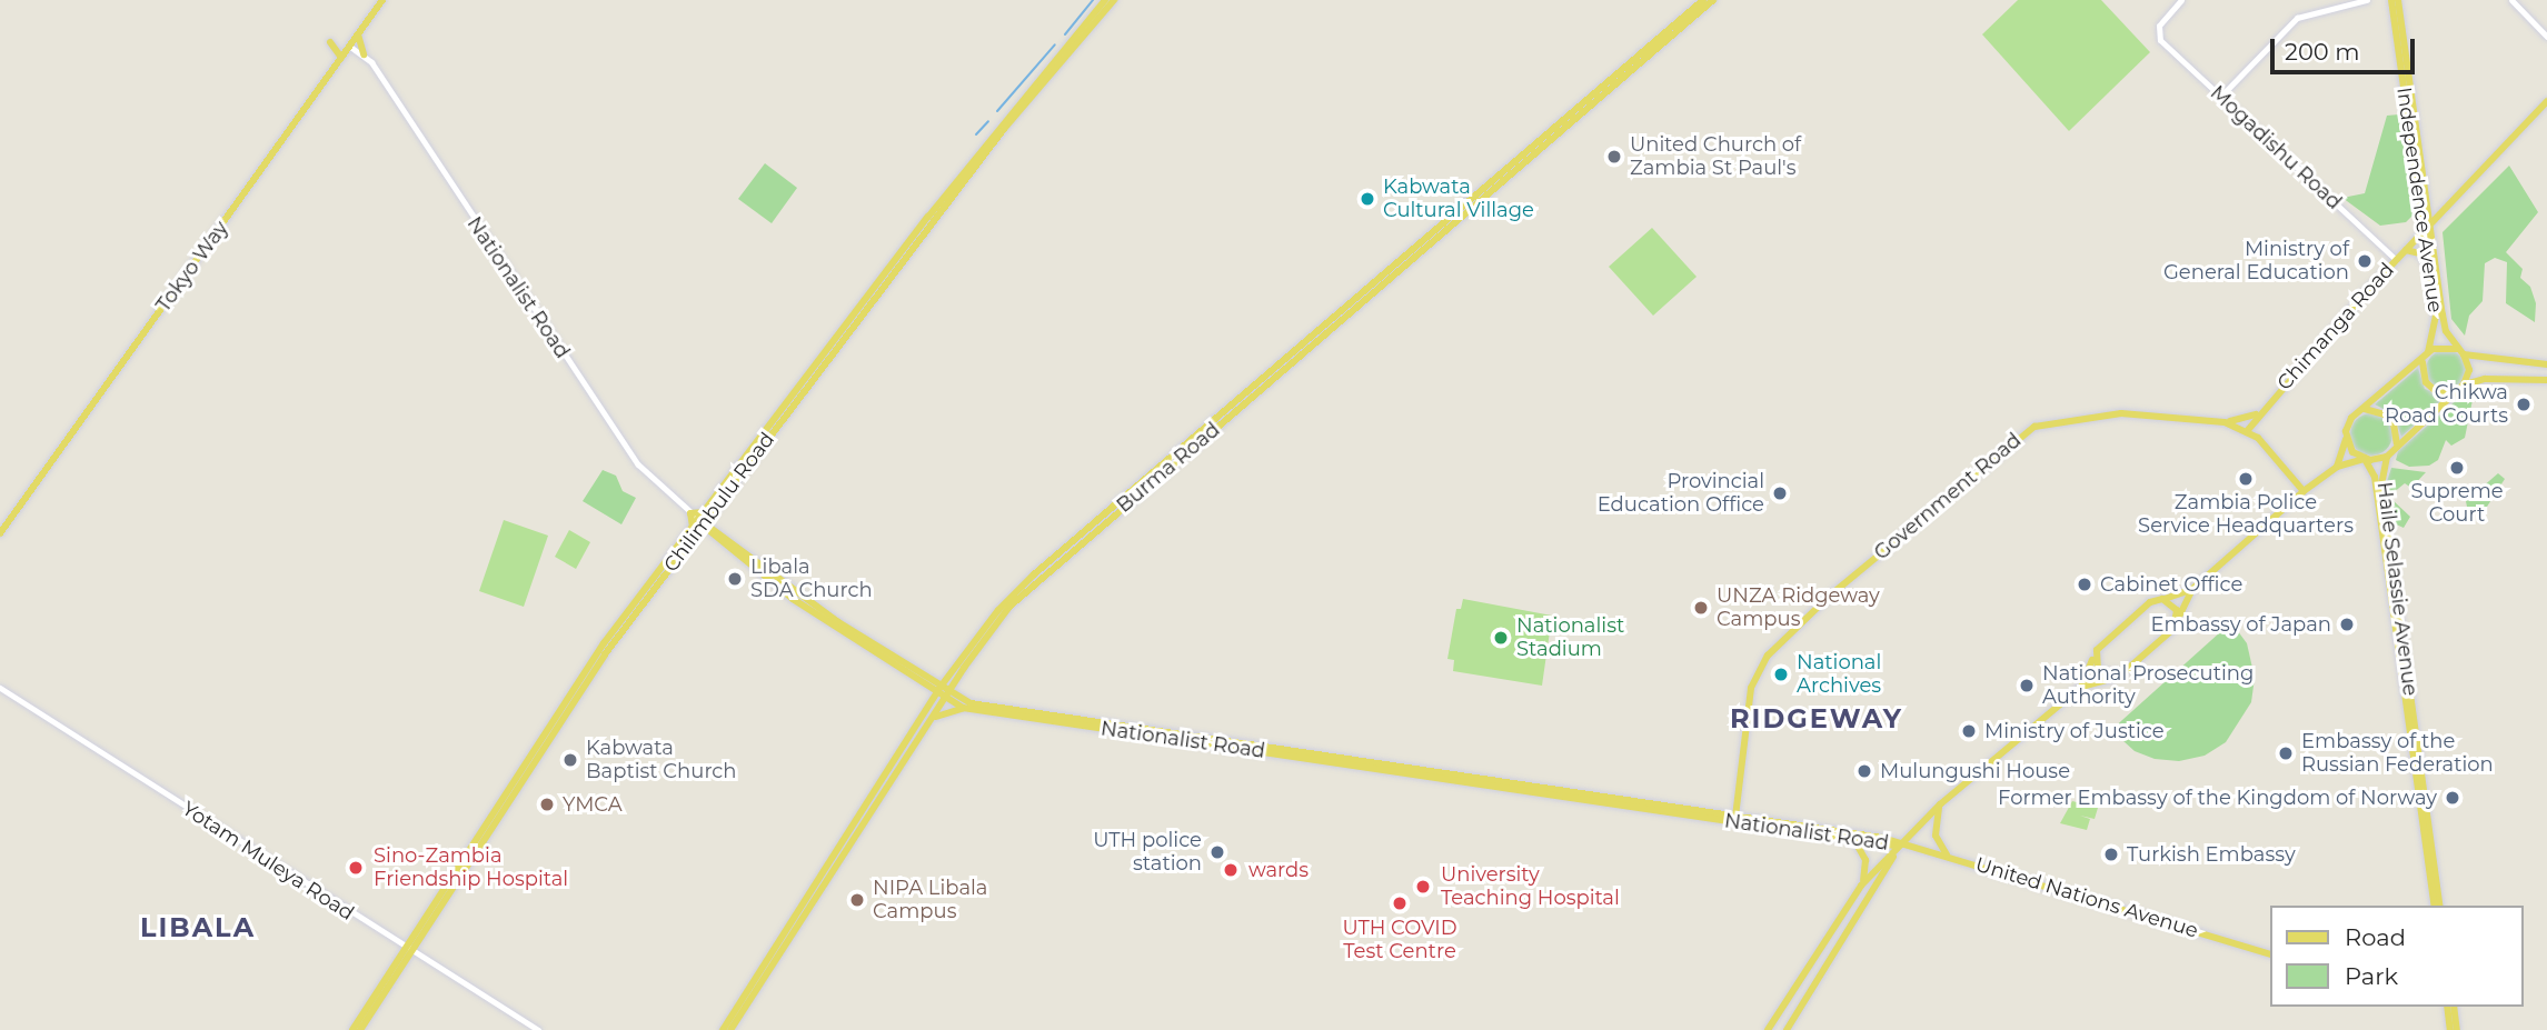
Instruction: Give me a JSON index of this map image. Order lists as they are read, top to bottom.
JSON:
{
  "streets": {
    "main road": [
      "Independence Avenue",
      "Tokyo Way",
      "Nationalist Road",
      "Chimanga Road",
      "Burma Road",
      "Government Road",
      "Chilimbulu Road",
      "Haile Selassie Avenue",
      "United Nations Avenue"
    ],
    "street": ["Mogadishu Road", "Yotam Muleya Road"]
  },
  "crossings": [
    ["Mogadishu Road", "Chimanga Road"],
    ["Independence Avenue", "Chimanga Road"],
    ["Nationalist Road", "Burma Road"],
    ["Nationalist Road", "Government Road"],
    ["Nationalist Road", "Chilimbulu Road"],
    ["Nationalist Road", "United Nations Avenue"],
    ["Chimanga Road", "Government Road"],
    ["Chilimbulu Road", "Yotam Muleya Road"]
  ],
  "districts": ["RIDGEWAY", "LIBALA"],
  "places": [
    "United Church of Zambia St Paul's",
    "Kabwata Cultural Village",
    "Ministry of General Education",
    "Chikwa Road Courts",
    "Supreme Court",
    "Zambia Police Service Headquarters",
    "Provincial Education Office",
    "Libala SDA Church",
    "Cabinet Office",
    "UNZA Ridgeway Campus",
    "Embassy of Japan",
    "Nationalist Stadium",
    "National Archives",
    "National Prosecuting Authority",
    "Ministry of Justice",
    "Embassy of the Russian Federation",
    "Kabwata Baptist Church",
    "Mulungushi House",
    "Former Embassy of the Kingdom of Norway",
    "YMCA",
    "UTH police station",
    "Turkish Embassy",
    "Sino-Zambia Friendship Hospital",
    "wards",
    "University Teaching Hospital",
    "NIPA Libala Campus",
    "UTH COVID Test Centre"
  ],
  "legend": ["Road", "Park"],
  "scale_bar": "200 m"
}
